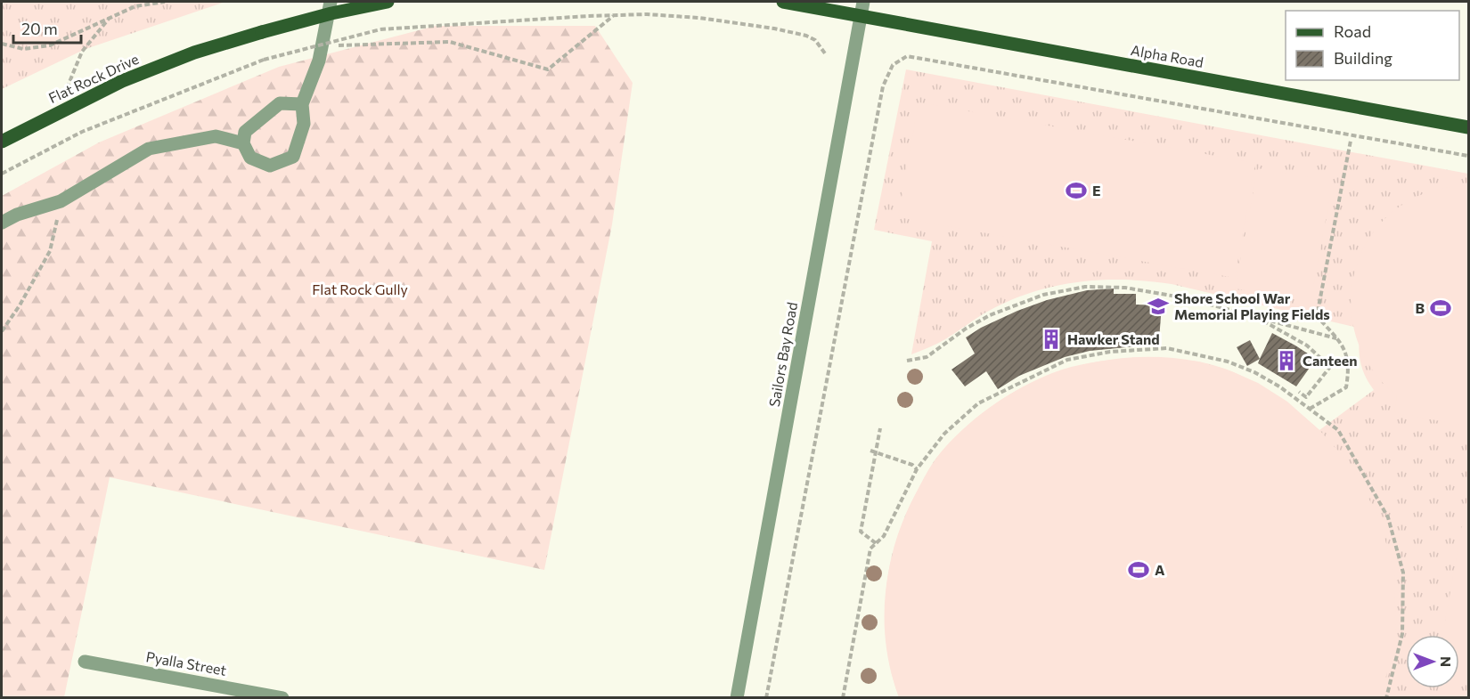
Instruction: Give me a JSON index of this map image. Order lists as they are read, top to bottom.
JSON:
{
  "streets": {
    "main road": ["Alpha Road", "Flat Rock Drive"],
    "street": ["Sailors Bay Road", "Pyalla Street"]
  },
  "crossings": [
    ["Alpha Road", "Sailors Bay Road"]
  ],
  "parks": ["Flat Rock Gully"],
  "places": {
    "sports": ["E", "B", "A"],
    "school or university": ["Shore School War Memorial Playing Fields"],
    "building": ["Hawker Stand", "Canteen"]
  },
  "legend": ["Road", "Building"],
  "scale_bar": "20 m",
  "north": "right"
}
